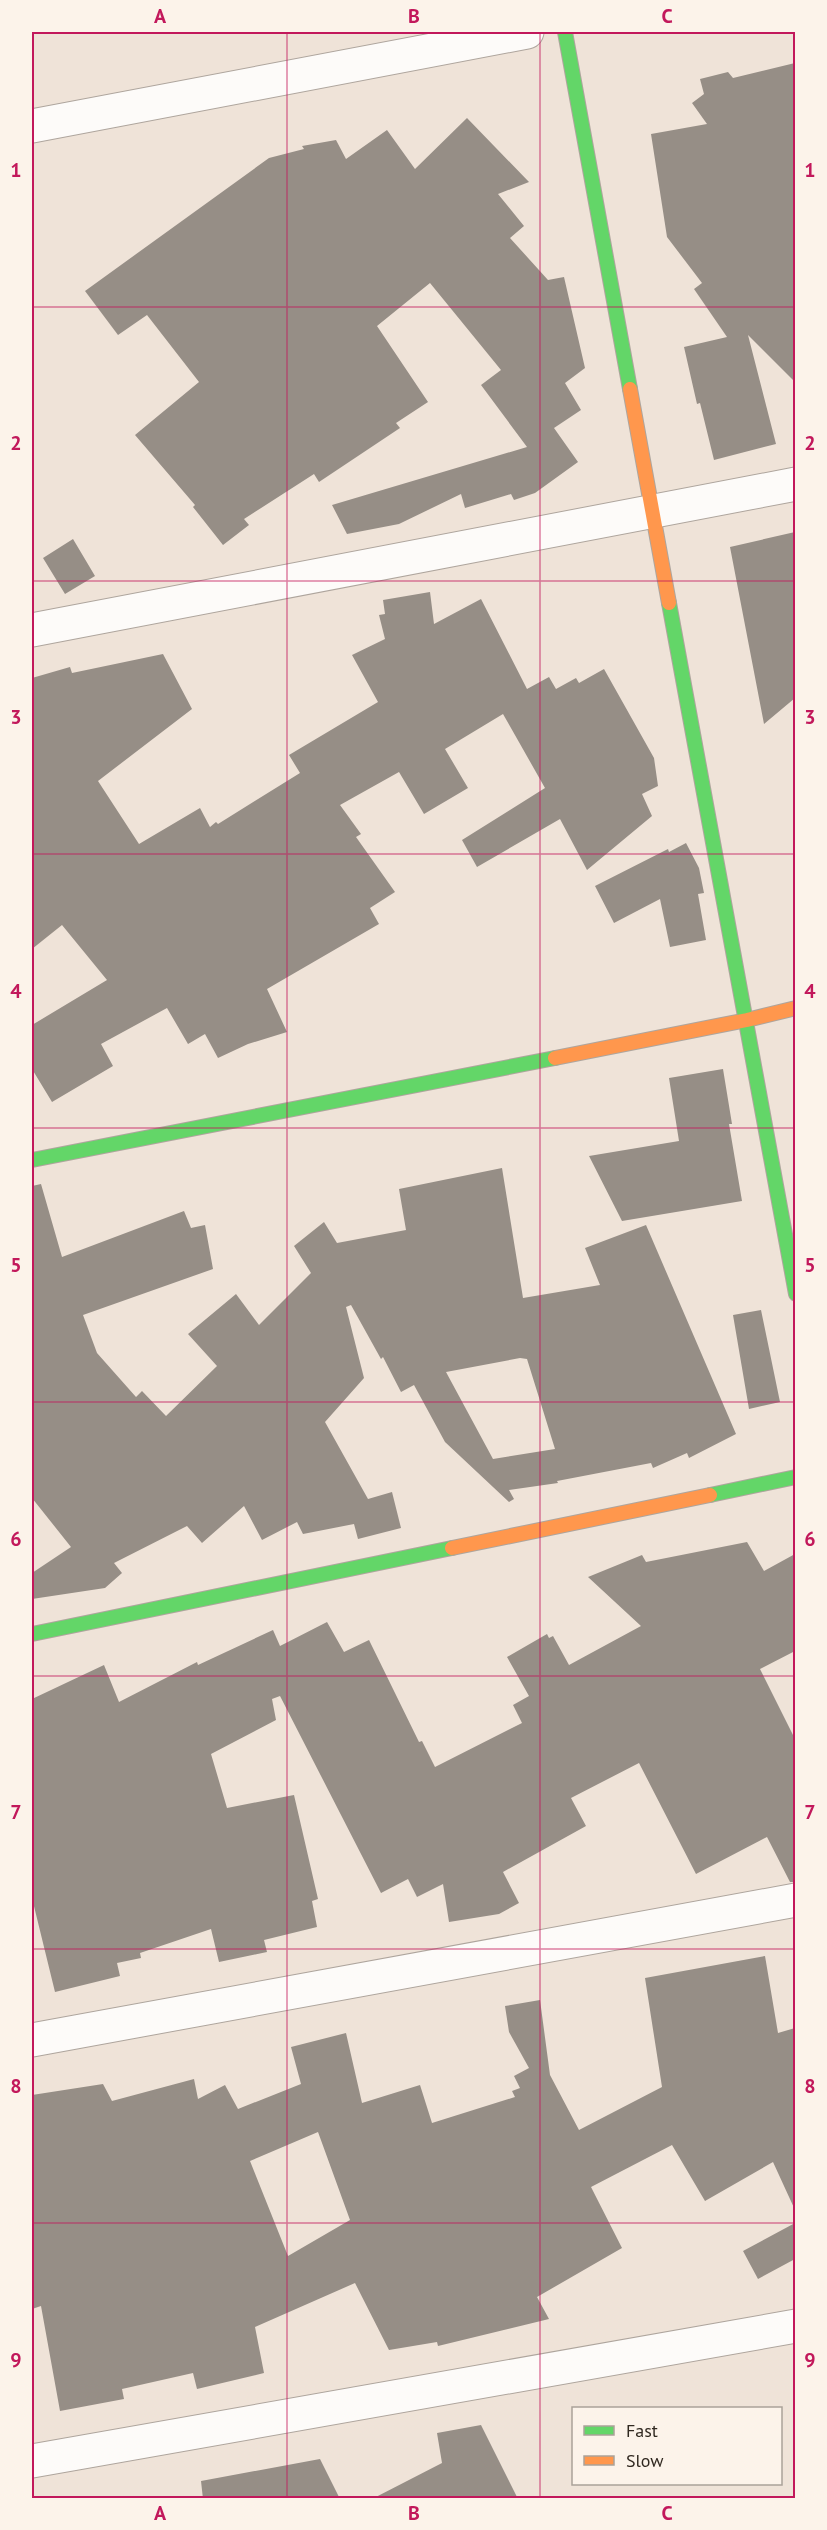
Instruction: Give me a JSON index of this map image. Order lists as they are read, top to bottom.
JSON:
{
  "legend": ["Fast", "Slow"],
  "grid": {
    "columns": ["A", "B", "C"],
    "rows": [
      "1",
      "2",
      "3",
      "4",
      "5",
      "6",
      "7",
      "8",
      "9"
    ]
  }
}
